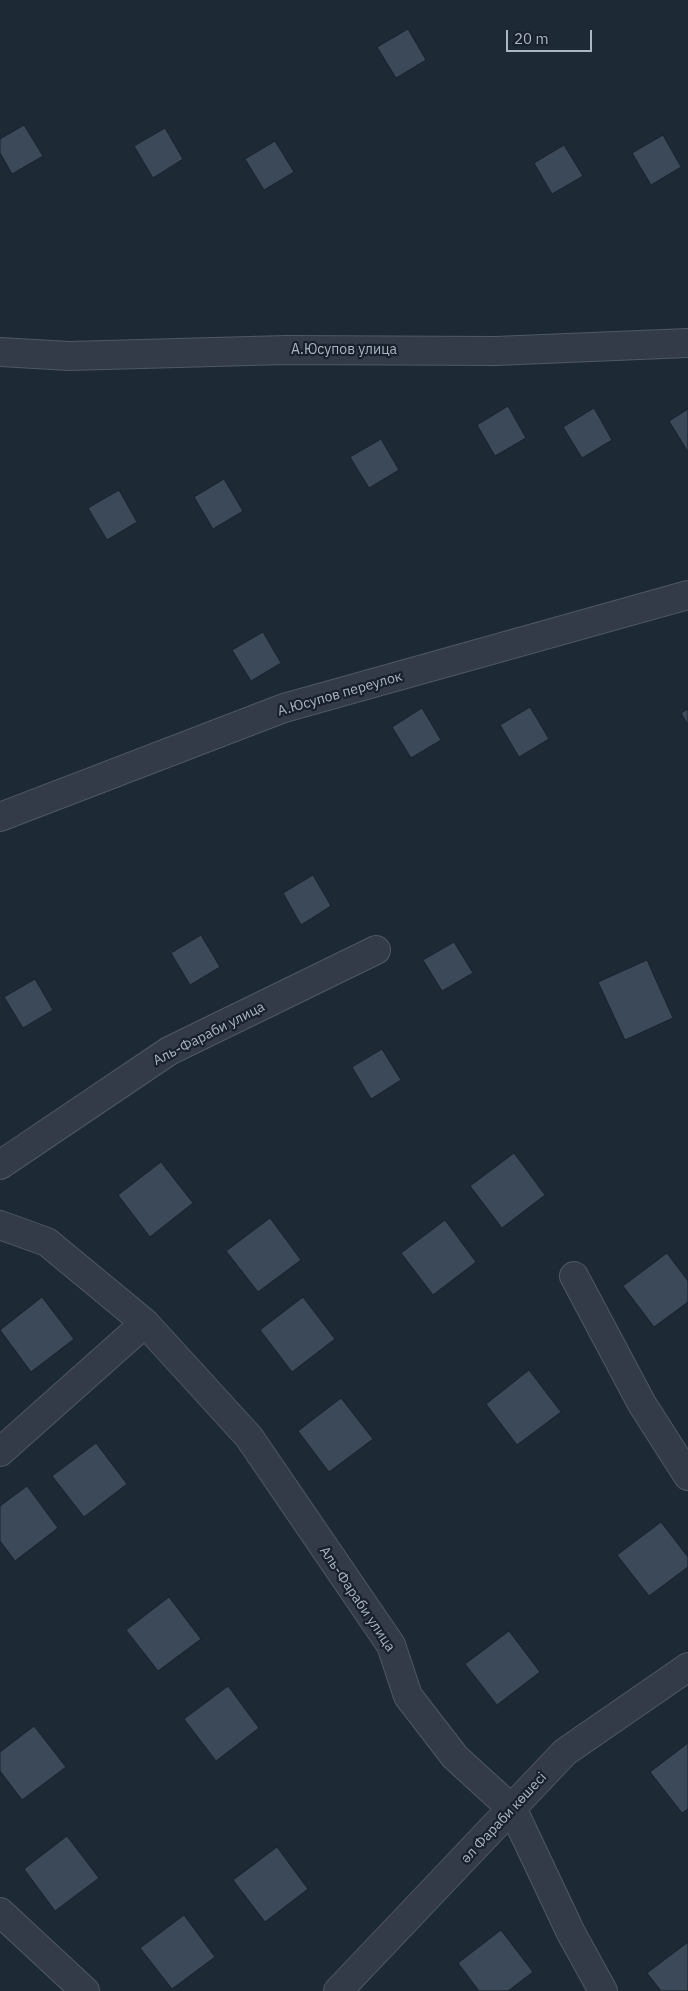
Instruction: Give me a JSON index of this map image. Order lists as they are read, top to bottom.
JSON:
{
  "streets": {
    "street": [
      "А.Юсупов улица",
      "А.Юсупов переулок",
      "Аль-Фараби улица",
      "әл Фараби көшесі"
    ]
  },
  "crossings": [
    ["Аль-Фараби улица", "әл Фараби көшесі"]
  ],
  "scale_bar": "20 m"
}
